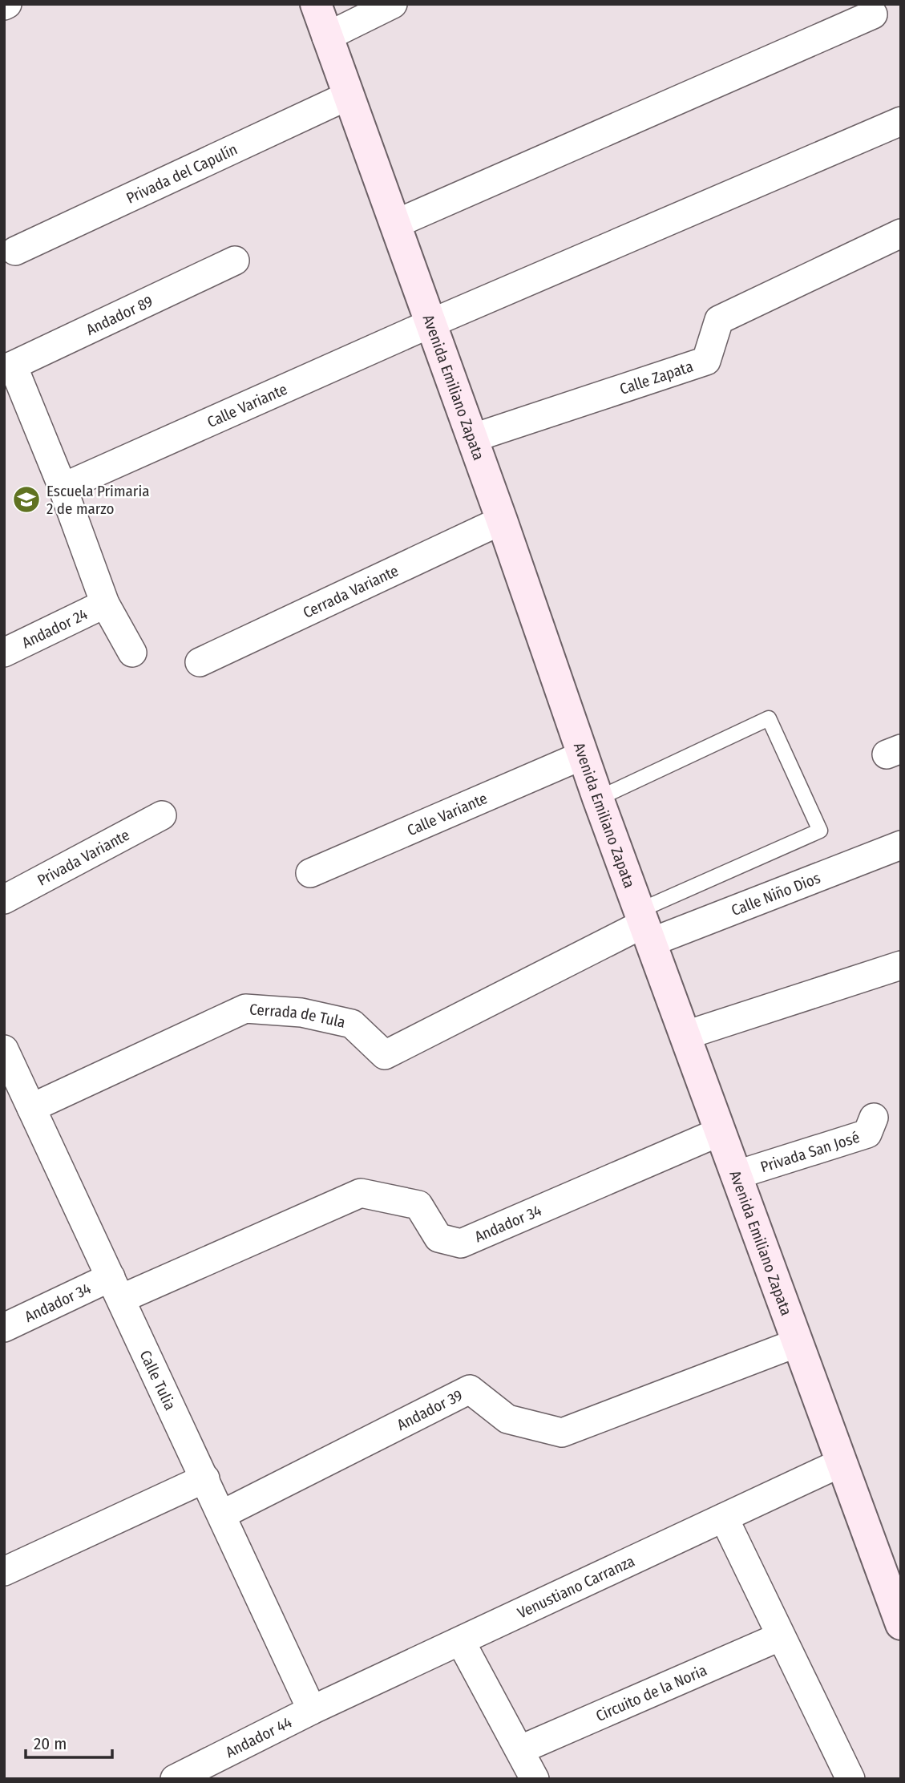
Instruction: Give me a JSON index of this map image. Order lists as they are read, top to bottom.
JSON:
{
  "streets": {
    "main road": ["Avenida Emiliano Zapata"],
    "street": [
      "Privada del Capulín",
      "Andador 89",
      "Calle Zapata",
      "Calle Variante",
      "Cerrada Variante",
      "Andador 24",
      "Privada Variante",
      "Calle Niño Dios",
      "Cerrada de Tula",
      "Privada San José",
      "Andador 34",
      "Calle Tulia",
      "Andador 39",
      "Venustiano Carranza",
      "Circuito de la Noria",
      "Andador 44"
    ]
  },
  "crossings": [
    ["Privada del Capulín", "Avenida Emiliano Zapata"],
    ["Calle Zapata", "Avenida Emiliano Zapata"],
    ["Avenida Emiliano Zapata", "Calle Variante"],
    ["Avenida Emiliano Zapata", "Cerrada Variante"],
    ["Avenida Emiliano Zapata", "Calle Niño Dios"],
    ["Avenida Emiliano Zapata", "Cerrada de Tula"],
    ["Avenida Emiliano Zapata", "Privada San José"],
    ["Avenida Emiliano Zapata", "Andador 34"],
    ["Avenida Emiliano Zapata", "Andador 39"],
    ["Avenida Emiliano Zapata", "Venustiano Carranza"],
    ["Calle Niño Dios", "Cerrada de Tula"],
    ["Cerrada de Tula", "Calle Tulia"],
    ["Andador 34", "Calle Tulia"],
    ["Calle Tulia", "Andador 39"],
    ["Calle Tulia", "Venustiano Carranza"],
    ["Calle Tulia", "Andador 44"],
    ["Venustiano Carranza", "Andador 44"]
  ],
  "places": {
    "school or university": ["Escuela Primaria 2 de marzo"]
  },
  "scale_bar": "20 m"
}
